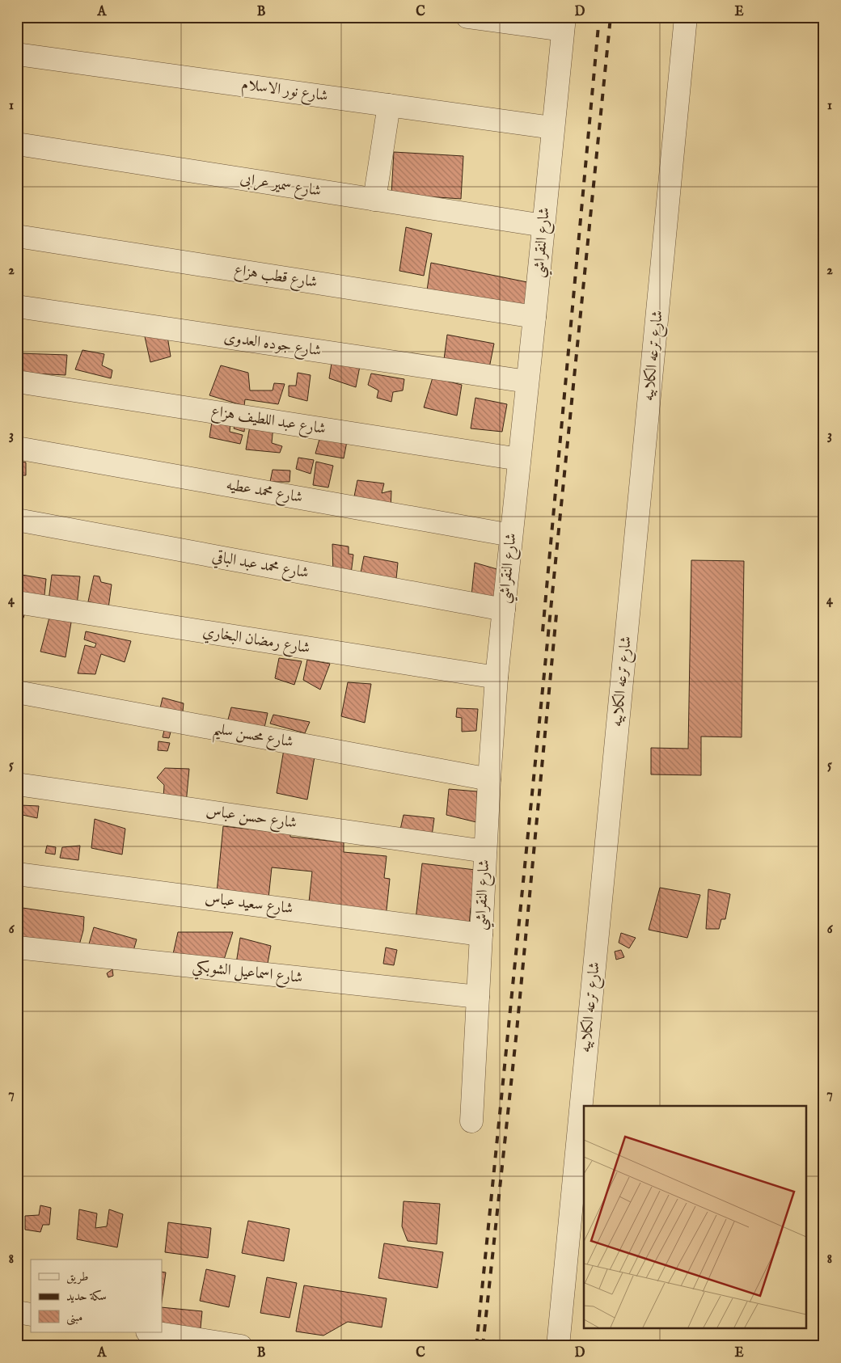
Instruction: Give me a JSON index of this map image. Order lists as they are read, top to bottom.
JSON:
{
  "streets": {
    "street": [
      "شارع نور الاسلام",
      "شارع سمير عرابى",
      "شارع النقراشي",
      "شارع قطب هزاع",
      "شارع جوده العدوى",
      "شارع ترعه الكلابيه",
      "شارع عبد اللطيف هزاع",
      "شارع محمد عطيه",
      "شارع محمد عبد الباقي",
      "شارع رمضان البخاري",
      "شارع محسن سليم",
      "شارع حسن عباس",
      "شارع سعيد عباس",
      "شارع اسماعيل الشوبكي"
    ]
  },
  "crossings": [
    ["شارع نور الاسلام", "شارع النقراشي"],
    ["شارع سمير عرابى", "شارع النقراشي"],
    ["شارع النقراشي", "شارع قطب هزاع"],
    ["شارع النقراشي", "شارع جوده العدوى"],
    ["شارع النقراشي", "شارع عبد اللطيف هزاع"],
    ["شارع النقراشي", "شارع محمد عطيه"],
    ["شارع النقراشي", "شارع محمد عبد الباقي"],
    ["شارع النقراشي", "شارع رمضان البخاري"],
    ["شارع النقراشي", "شارع محسن سليم"],
    ["شارع النقراشي", "شارع حسن عباس"],
    ["شارع النقراشي", "شارع سعيد عباس"],
    ["شارع النقراشي", "شارع اسماعيل الشوبكي"]
  ],
  "legend": ["طريق", "سكة حديد", "مبنى"],
  "grid": {
    "columns": [
      "A",
      "B",
      "C",
      "D",
      "E"
    ],
    "rows": [
      "1",
      "2",
      "3",
      "4",
      "5",
      "6",
      "7",
      "8"
    ]
  }
}
